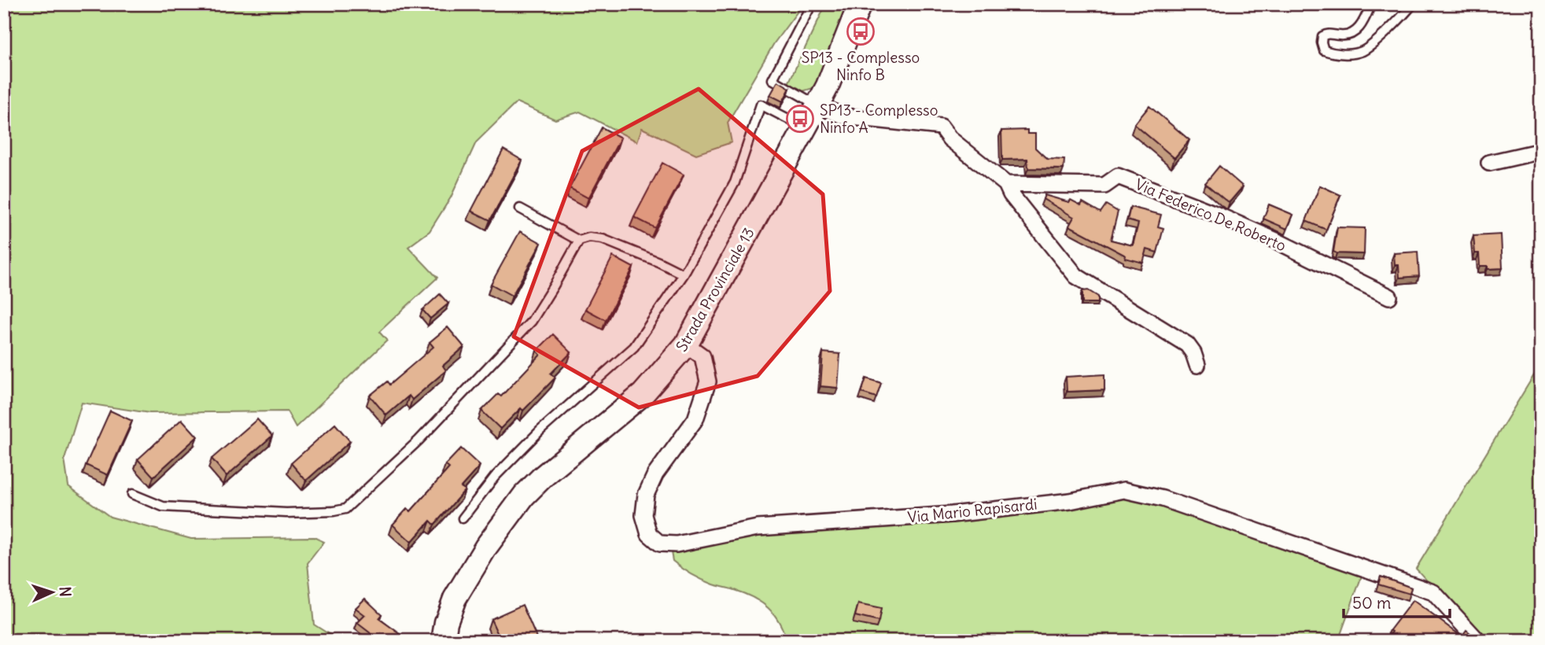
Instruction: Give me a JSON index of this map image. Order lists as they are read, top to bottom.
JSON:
{
  "streets": {
    "main road": ["Strada Provinciale 13"],
    "street": ["Via Federico De Roberto", "Via Mario Rapisardi"]
  },
  "crossings": [
    ["Strada Provinciale 13", "Via Mario Rapisardi"]
  ],
  "places": {
    "bus stop": ["SP13 - Complesso Ninfo B", "SP13 - Complesso Ninfo A"]
  },
  "scale_bar": "50 m",
  "north": "right"
}
